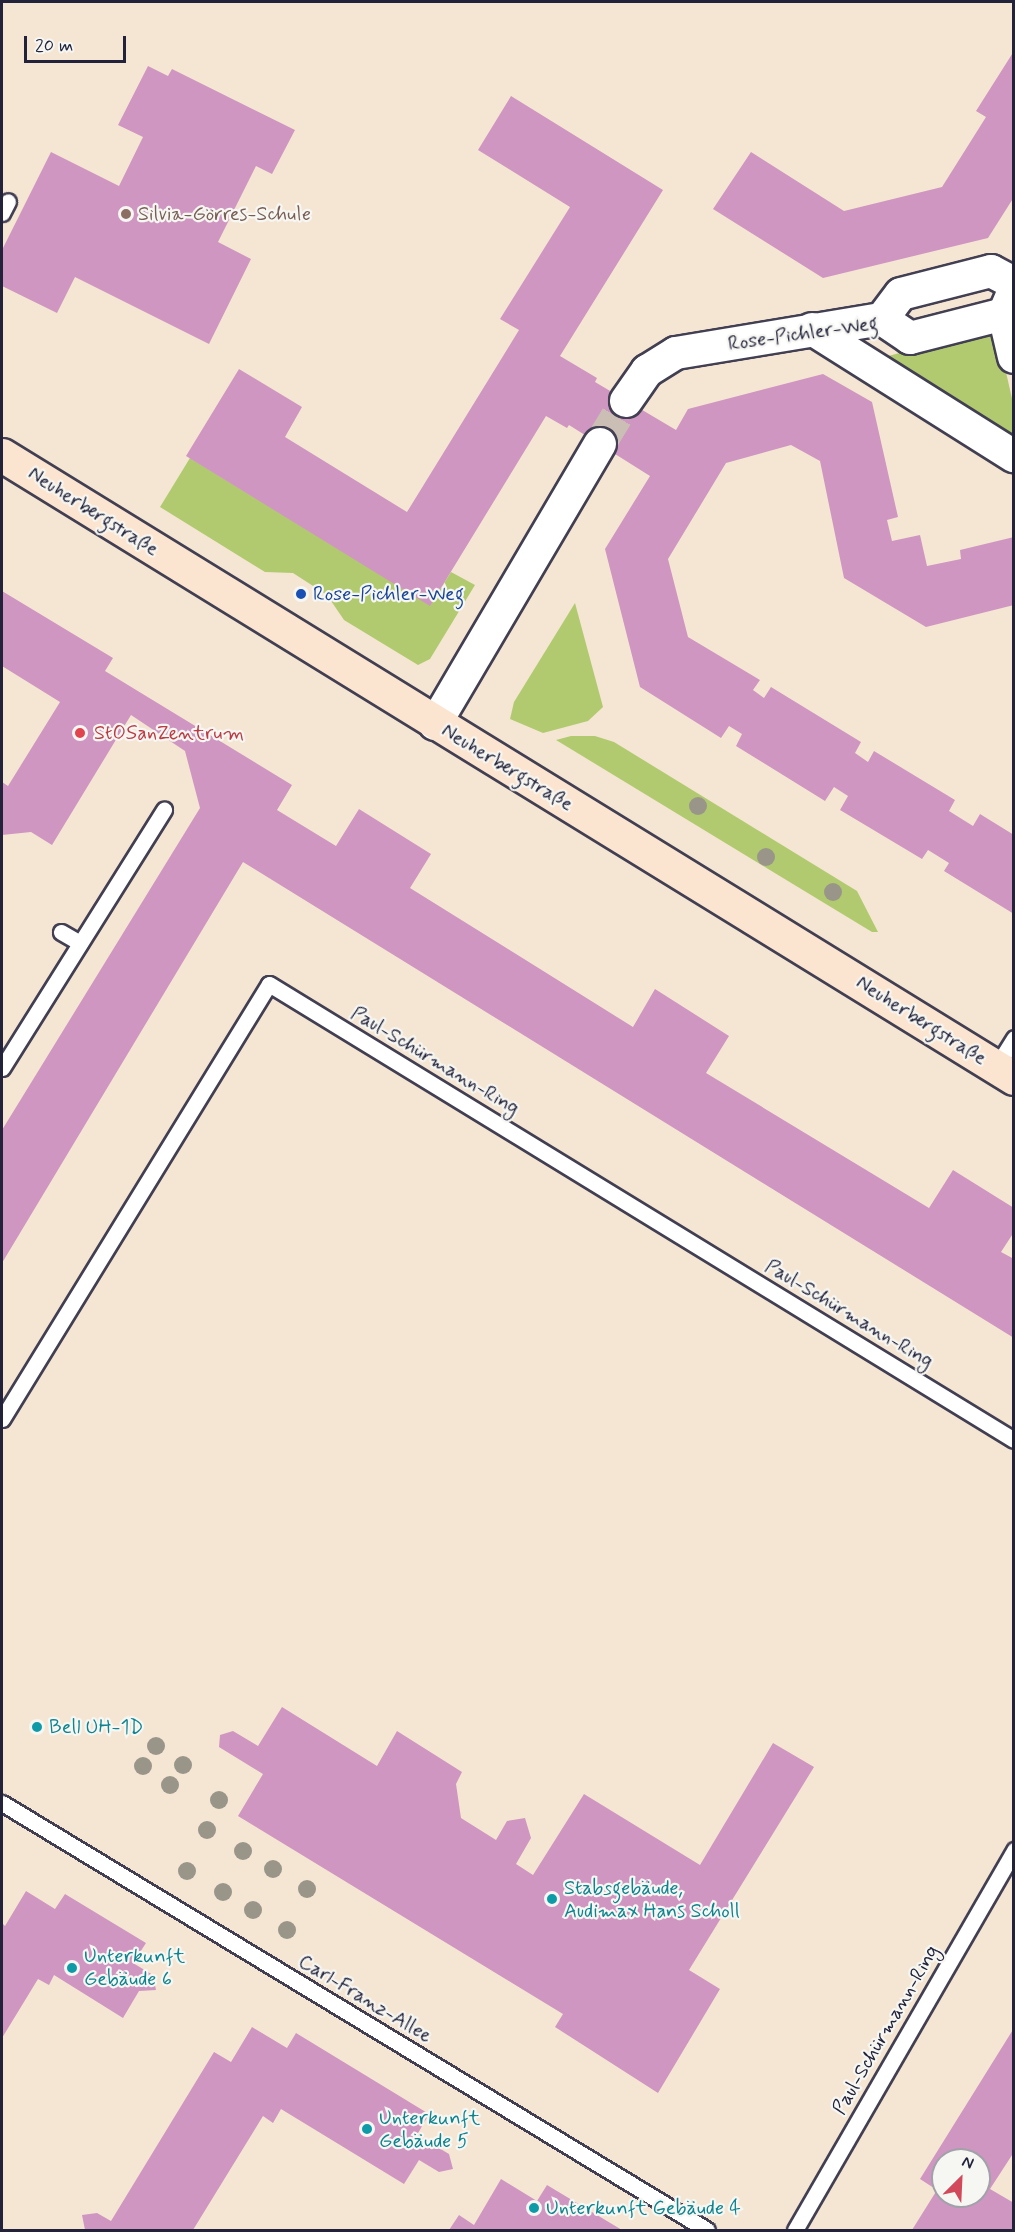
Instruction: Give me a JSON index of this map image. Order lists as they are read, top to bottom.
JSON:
{
  "streets": {
    "main road": ["Neuherbergstraße"],
    "street": ["Rose-Pichler-Weg"],
    "lane": ["Paul-Schürmann-Ring", "Carl-Franz-Allee"]
  },
  "places": [
    "Silvia-Görres-Schule",
    "Rose-Pichler-Weg",
    "StOSanZentrum",
    "Bell UH-1D",
    "Stabsgebäude, Audimax Hans Scholl",
    "Unterkunft Gebäude 6",
    "Unterkunft Gebäude 5",
    "Unterkunft Gebäude 4"
  ],
  "scale_bar": "20 m",
  "north": "top right"
}
